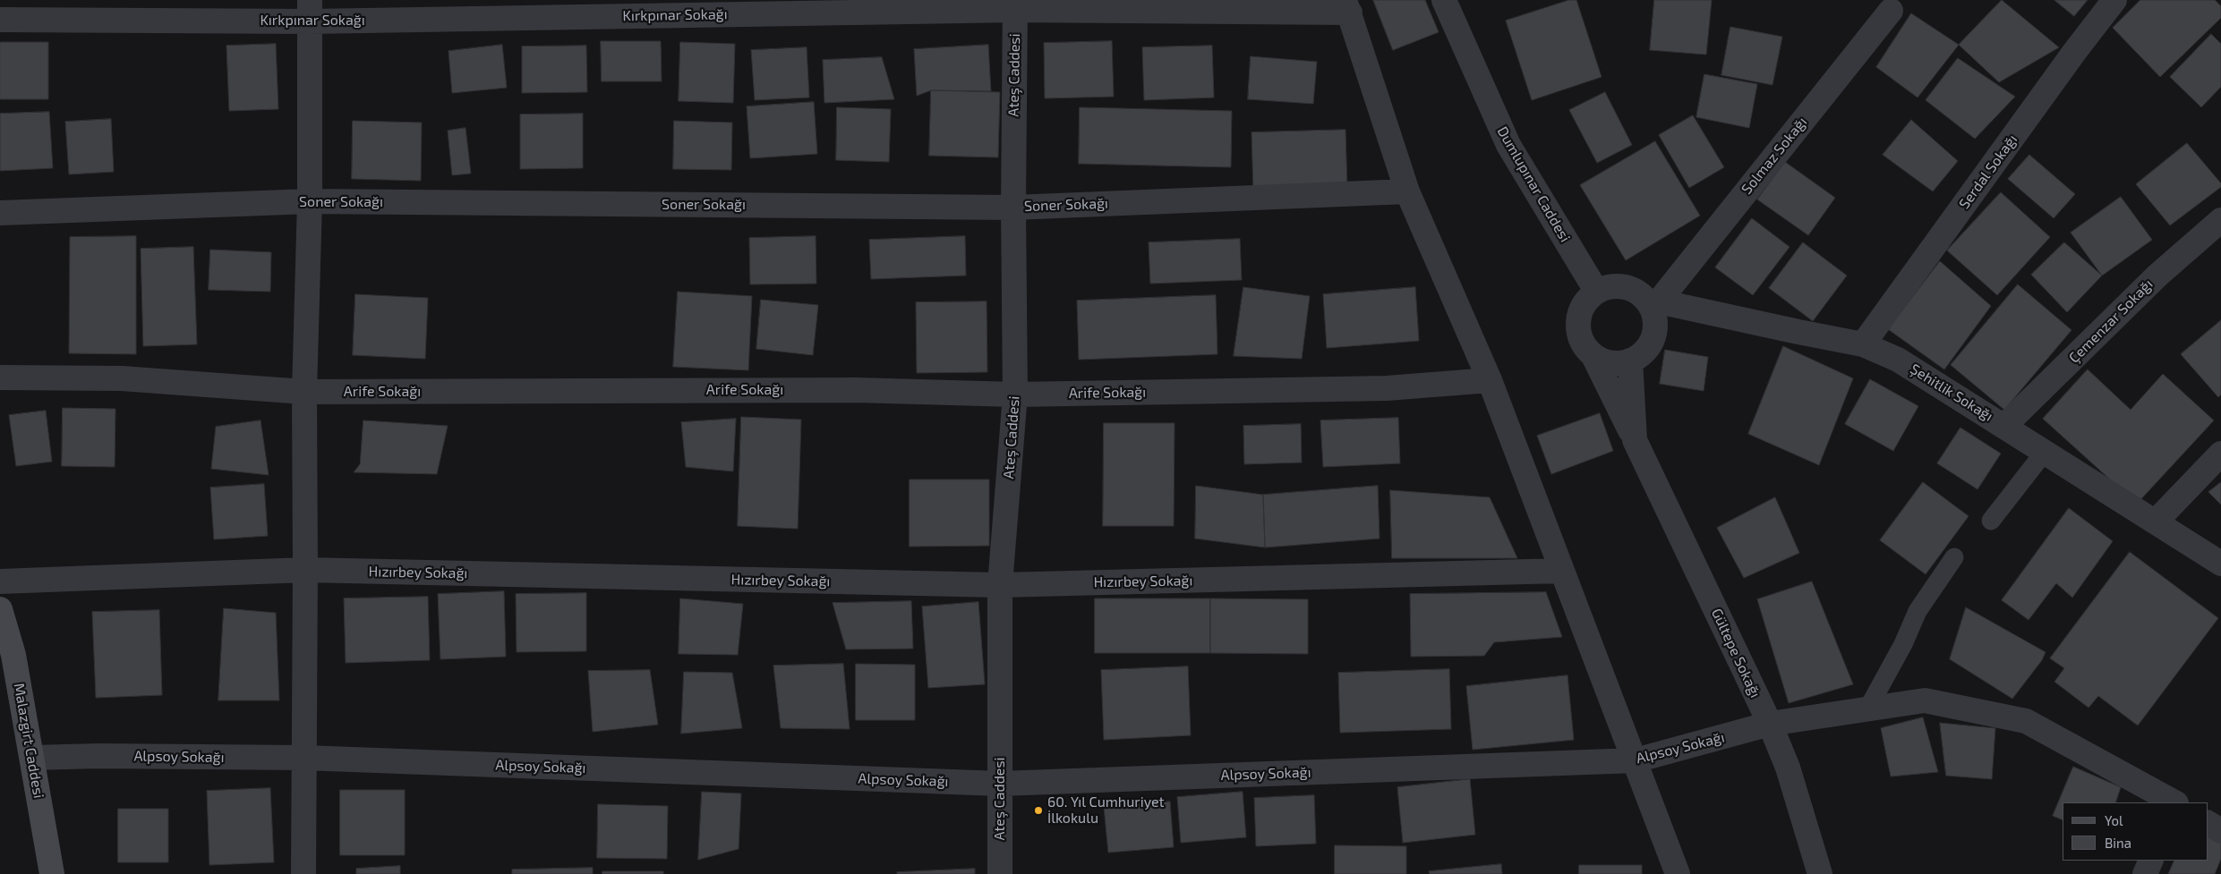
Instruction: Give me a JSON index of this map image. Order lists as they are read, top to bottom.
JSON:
{
  "streets": {
    "main road": ["Malazgirt Caddesi"],
    "street": [
      "Kırkpınar Sokağı",
      "Ateş Caddesi",
      "Solmaz Sokağı",
      "Serdal Sokağı",
      "Dumlupınar Caddesi",
      "Soner Sokağı",
      "Çemenzar Sokağı",
      "Arife Sokağı",
      "Şehitlik Sokağı",
      "Hızırbey Sokağı",
      "Gültepe Sokağı",
      "Alpsoy Sokağı"
    ]
  },
  "crossings": [
    ["Kırkpınar Sokağı", "Ateş Caddesi"],
    ["Ateş Caddesi", "Soner Sokağı"],
    ["Ateş Caddesi", "Arife Sokağı"],
    ["Ateş Caddesi", "Hızırbey Sokağı"],
    ["Ateş Caddesi", "Alpsoy Sokağı"],
    ["Solmaz Sokağı", "Dumlupınar Caddesi"],
    ["Solmaz Sokağı", "Şehitlik Sokağı"],
    ["Solmaz Sokağı", "Gültepe Sokağı"],
    ["Serdal Sokağı", "Şehitlik Sokağı"],
    ["Dumlupınar Caddesi", "Şehitlik Sokağı"],
    ["Dumlupınar Caddesi", "Gültepe Sokağı"],
    ["Çemenzar Sokağı", "Şehitlik Sokağı"],
    ["Şehitlik Sokağı", "Gültepe Sokağı"],
    ["Gültepe Sokağı", "Alpsoy Sokağı"],
    ["Malazgirt Caddesi", "Alpsoy Sokağı"]
  ],
  "places": ["60. Yıl Cumhuriyet İlkokulu"],
  "legend": ["Yol", "Bina"]
}
